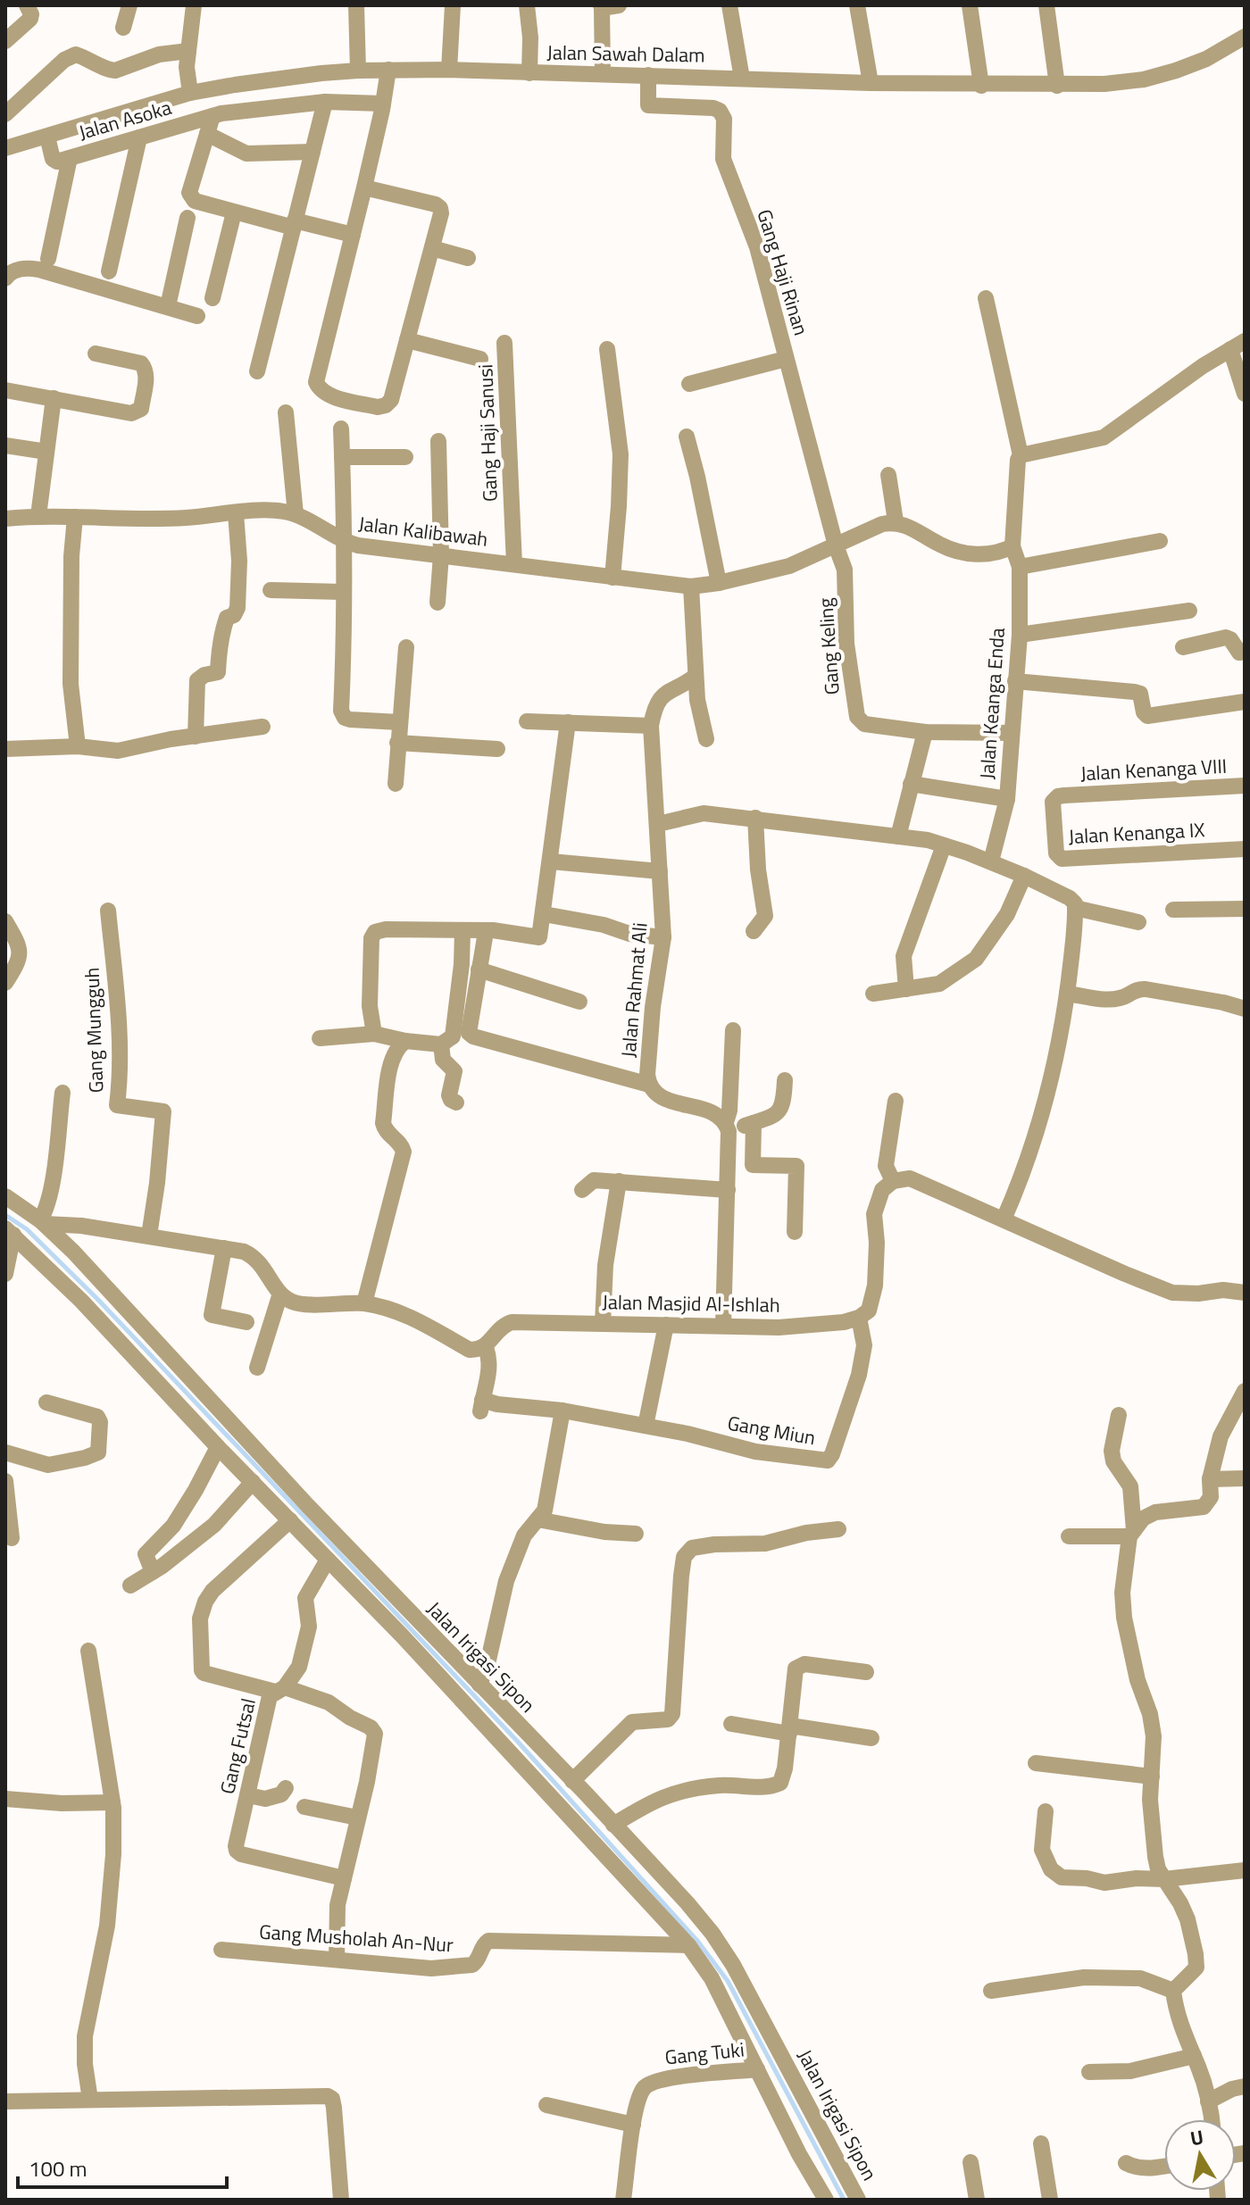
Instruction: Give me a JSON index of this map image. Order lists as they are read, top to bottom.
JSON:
{
  "streets": {
    "street": [
      "Jalan Sawah Dalam",
      "Jalan Asoka",
      "Gang Haji Rinan",
      "Gang Haji Sanusi",
      "Jalan Kalibawah",
      "Gang Keling",
      "Jalan Keanga Enda",
      "Jalan Kenanga VIII",
      "Jalan Kenanga IX",
      "Jalan Rahmat Ali",
      "Gang Mungguh",
      "Jalan Masjid Al-Ishlah",
      "Gang Miun",
      "Jalan Irigasi Sipon",
      "Gang Futsal",
      "Gang Musholah An-Nur",
      "Gang Tuki"
    ]
  },
  "crossings": [
    ["Jalan Sawah Dalam", "Jalan Asoka"],
    ["Jalan Sawah Dalam", "Gang Haji Rinan"],
    ["Gang Haji Rinan", "Jalan Kalibawah"],
    ["Gang Haji Rinan", "Gang Keling"],
    ["Gang Haji Sanusi", "Jalan Kalibawah"],
    ["Jalan Kalibawah", "Gang Keling"],
    ["Gang Keling", "Jalan Keanga Enda"],
    ["Jalan Kenanga VIII", "Jalan Kenanga IX"],
    ["Jalan Masjid Al-Ishlah", "Gang Miun"]
  ],
  "scale_bar": "100 m",
  "north": "top"
}
